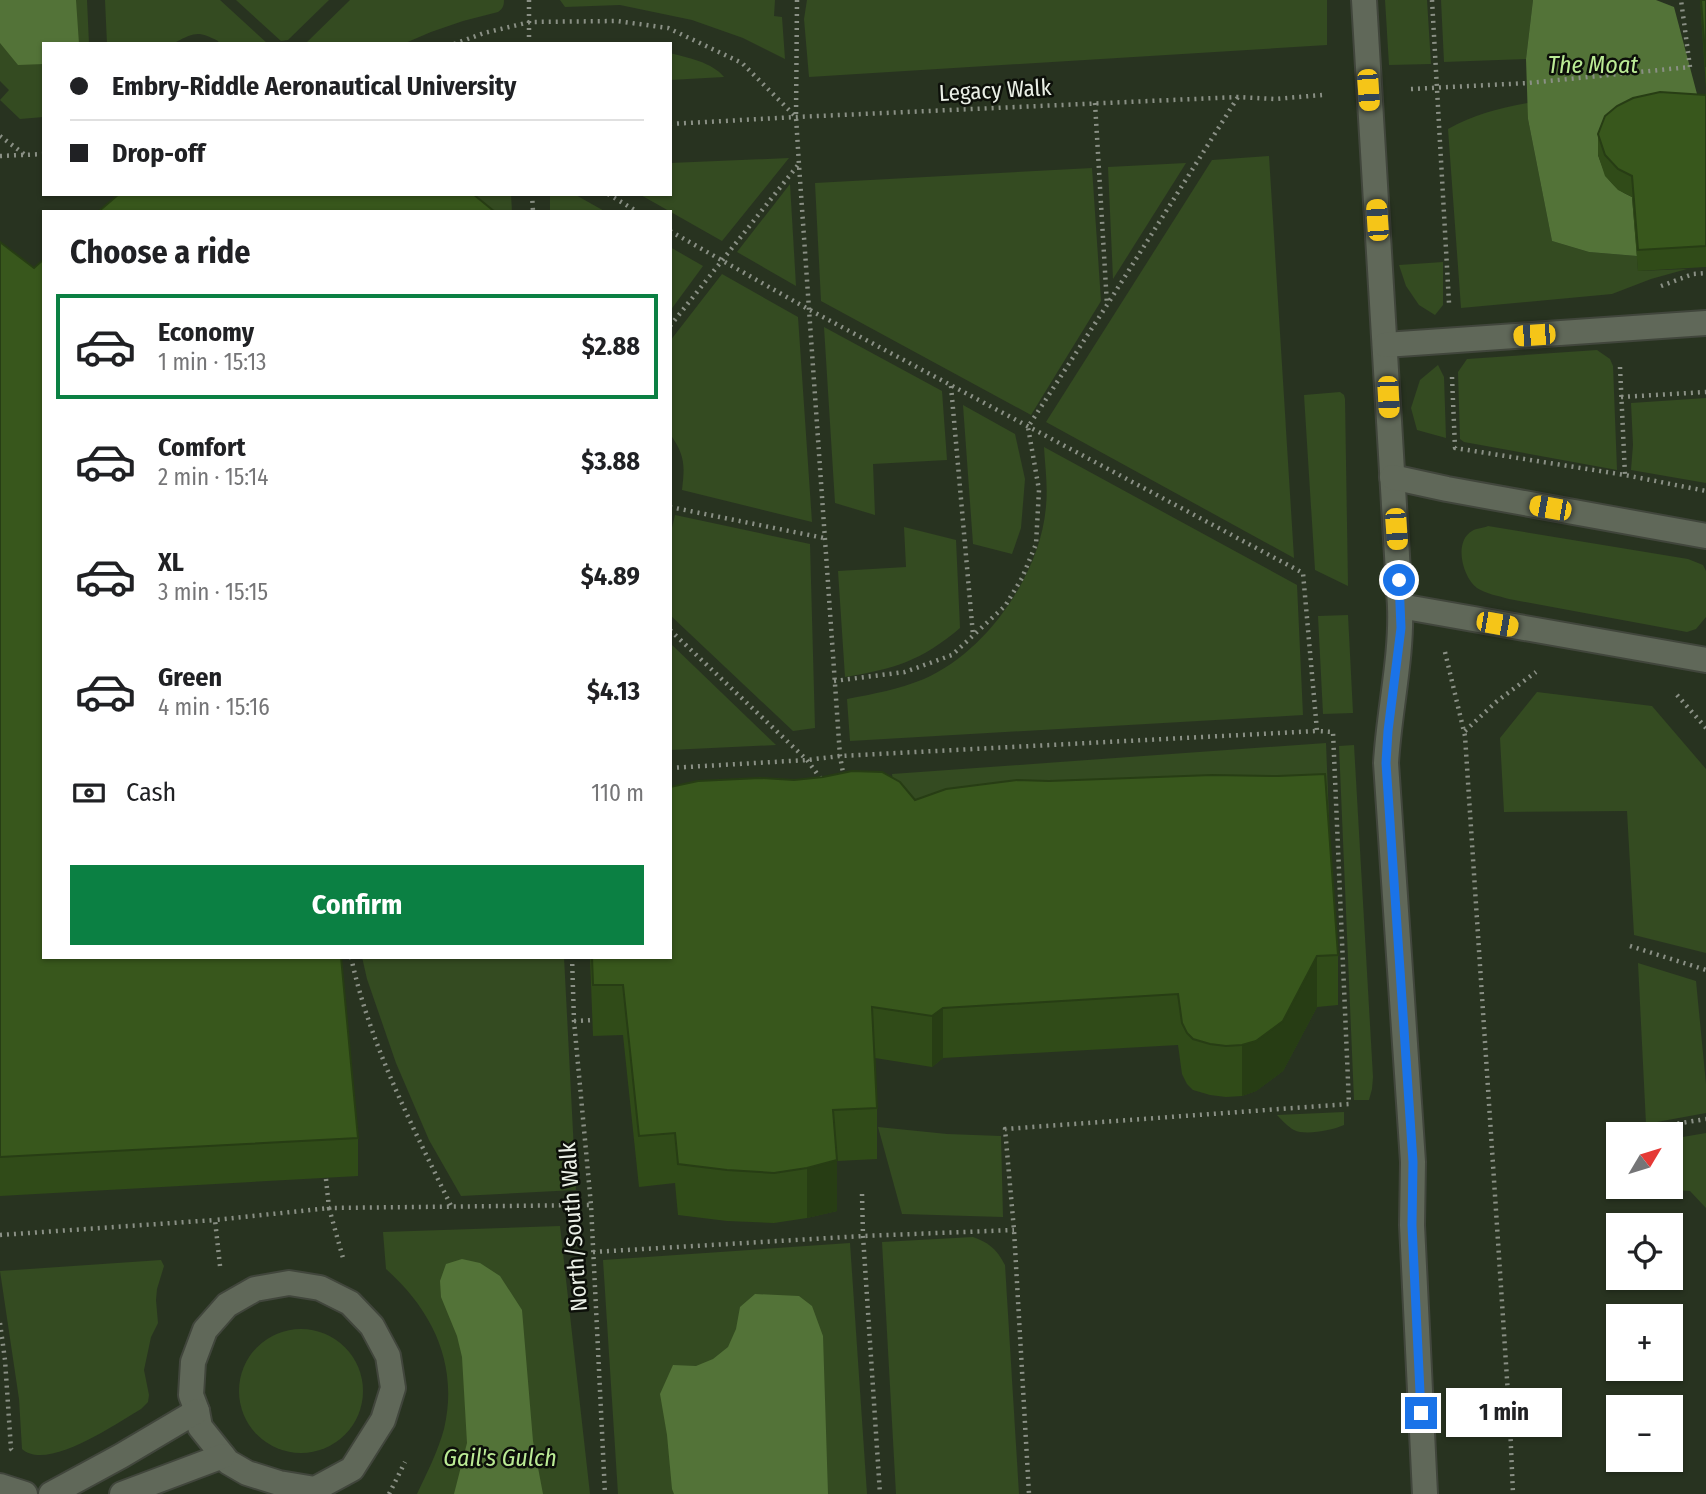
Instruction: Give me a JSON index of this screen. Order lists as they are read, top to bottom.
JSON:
{
  "streets": {
    "path": ["Legacy Walk", "North/South Walk"]
  },
  "water": ["The Moat", "Gail's Gulch"],
  "north": "top right",
  "page": {
    "banner": ["Embry-Riddle Aeronautical University", "Drop-off"],
    "heading": "Choose a ride",
    "list": [
      {
        "name": "Economy",
        "note": "1 min · 15:13",
        "value": "$2.88"
      },
      {
        "name": "Comfort",
        "note": "2 min · 15:14",
        "value": "$3.88"
      },
      {
        "name": "XL",
        "note": "3 min · 15:15",
        "value": "$4.89"
      },
      {
        "name": "Green",
        "note": "4 min · 15:16",
        "value": "$4.13"
      }
    ],
    "pay": ["Cash", "110 m"],
    "buttons": "Confirm",
    "map_buttons": ["+", "−"],
    "bubble": "1 min"
  }
}
